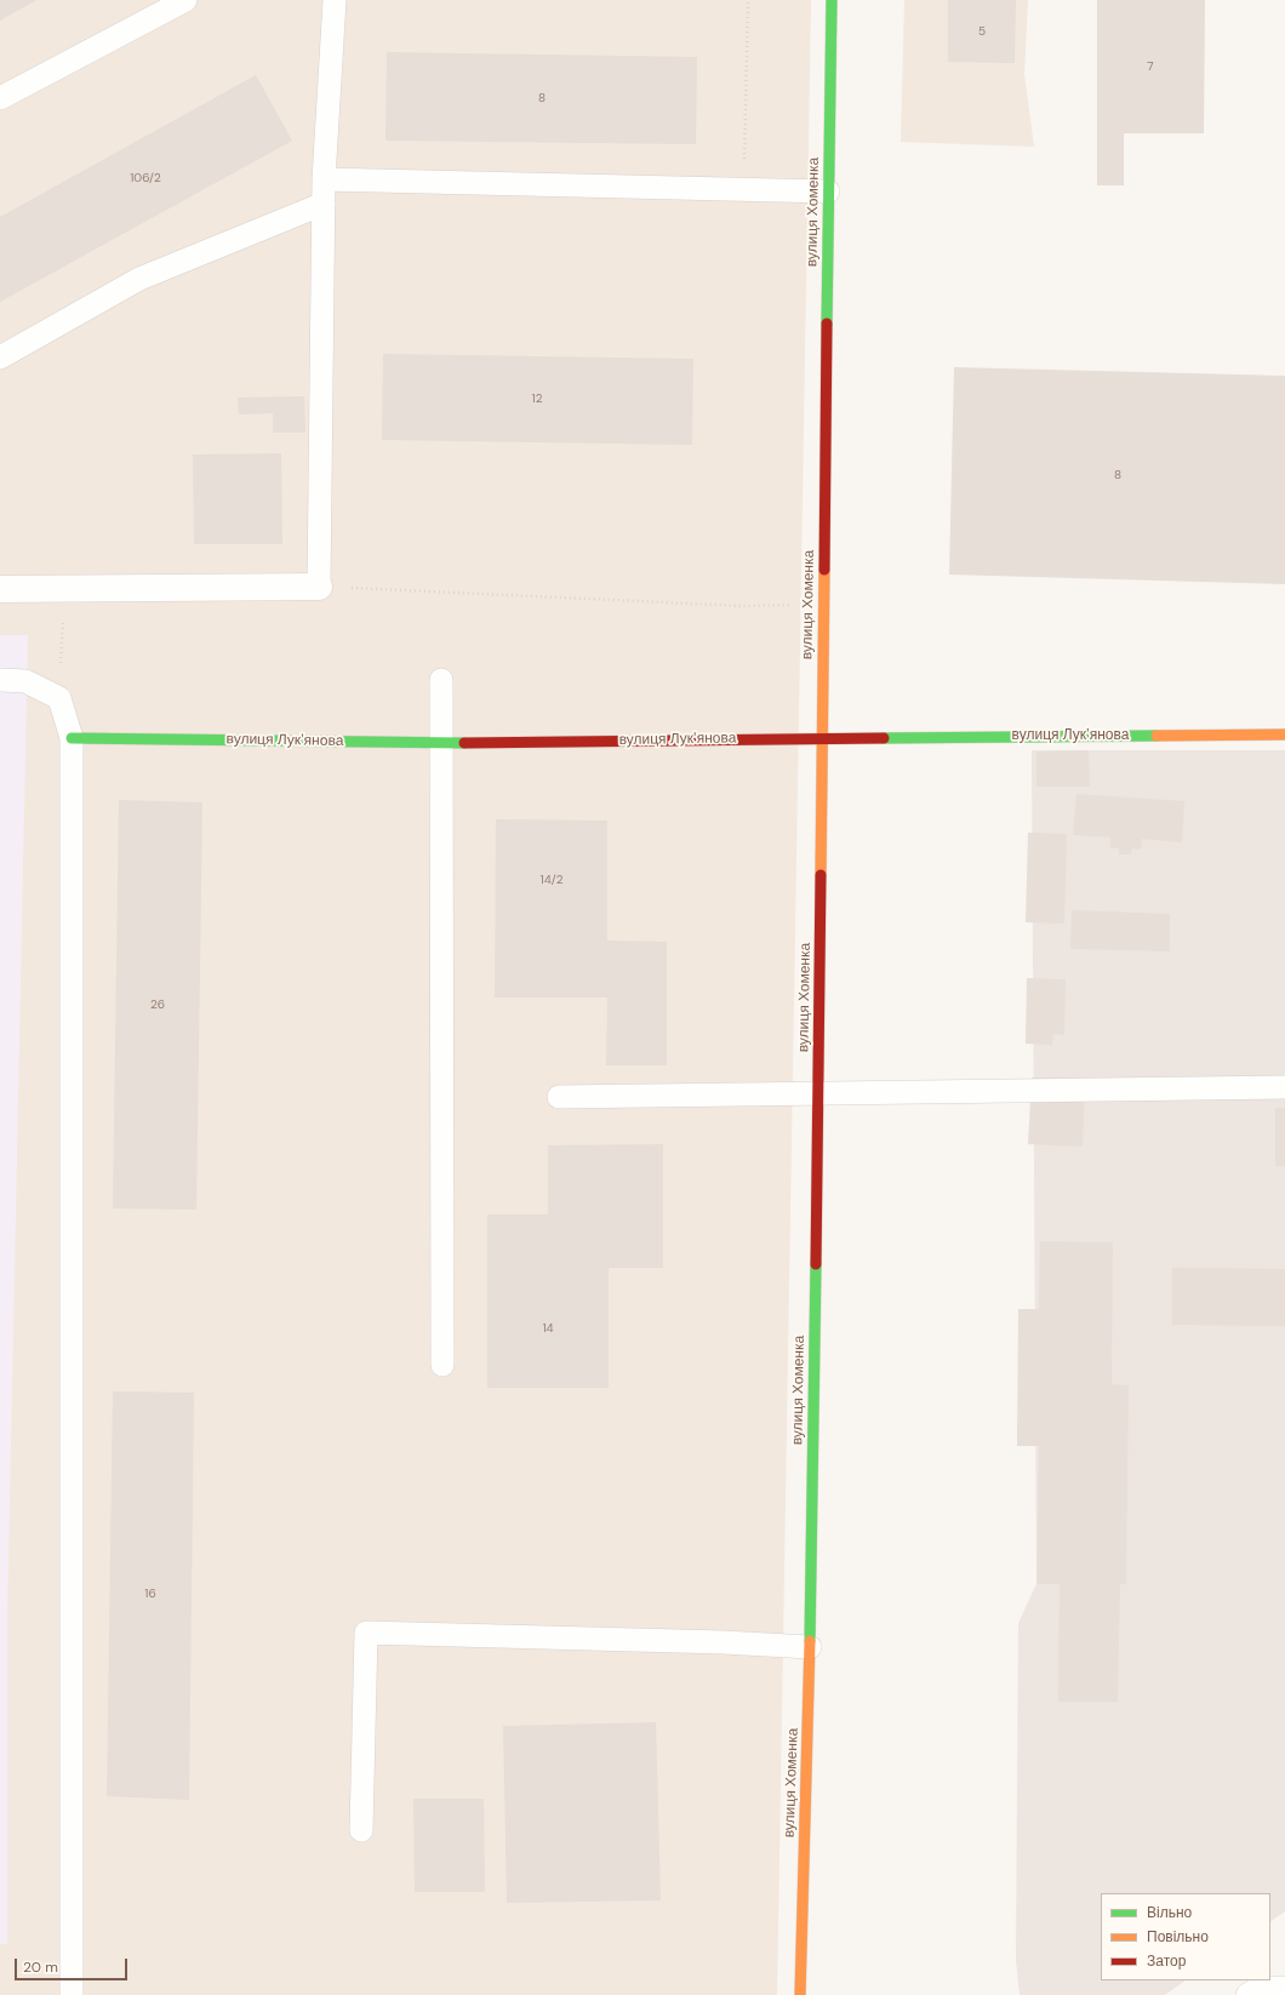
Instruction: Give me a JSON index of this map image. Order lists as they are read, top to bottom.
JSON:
{
  "streets": {
    "street": ["вулиця Хоменка", "вулиця Лукʼянова"]
  },
  "crossings": [
    ["вулиця Хоменка", "вулиця Лукʼянова"]
  ],
  "house_numbers": [
    "5",
    "7",
    "8",
    "106/2",
    "12",
    "8",
    "14/2",
    "26",
    "14",
    "16"
  ],
  "legend": ["Вільно", "Повільно", "Затор"],
  "scale_bar": "20 m"
}
